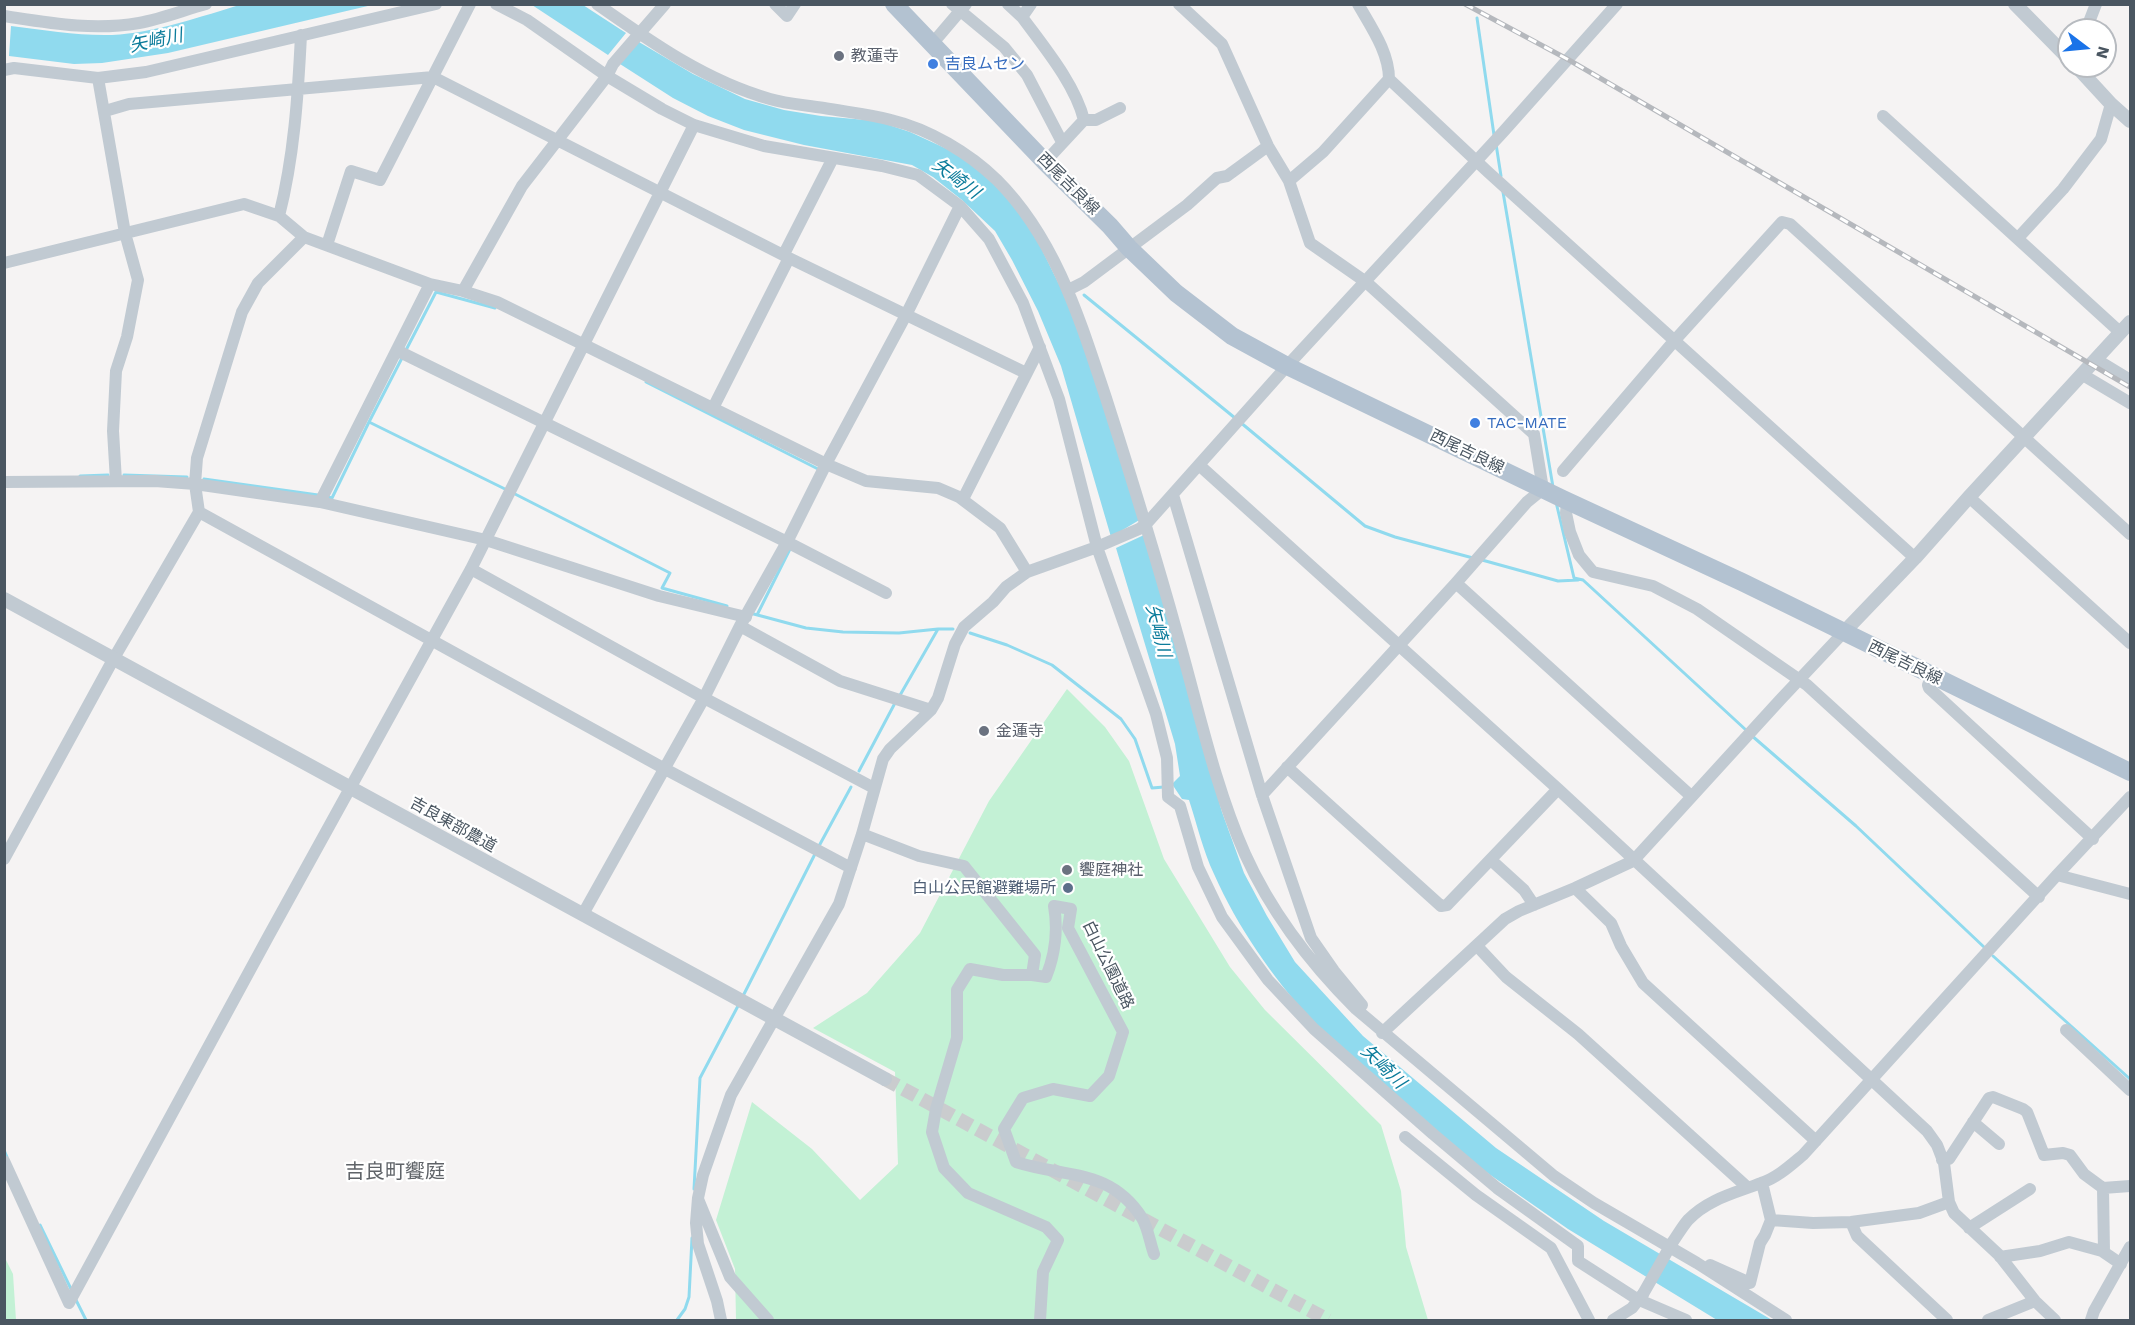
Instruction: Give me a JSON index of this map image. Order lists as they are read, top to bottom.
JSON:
{
  "streets": {
    "main road": ["西尾吉良線"],
    "street": ["吉良東部農道", "白山公園道路"]
  },
  "districts": ["吉良町饗庭"],
  "water": ["矢崎川"],
  "places": [
    "教蓮寺",
    "吉良ムセン",
    "TAC-MATE",
    "金蓮寺",
    "饗庭神社",
    "白山公民館避難場所"
  ],
  "north": "right"
}
